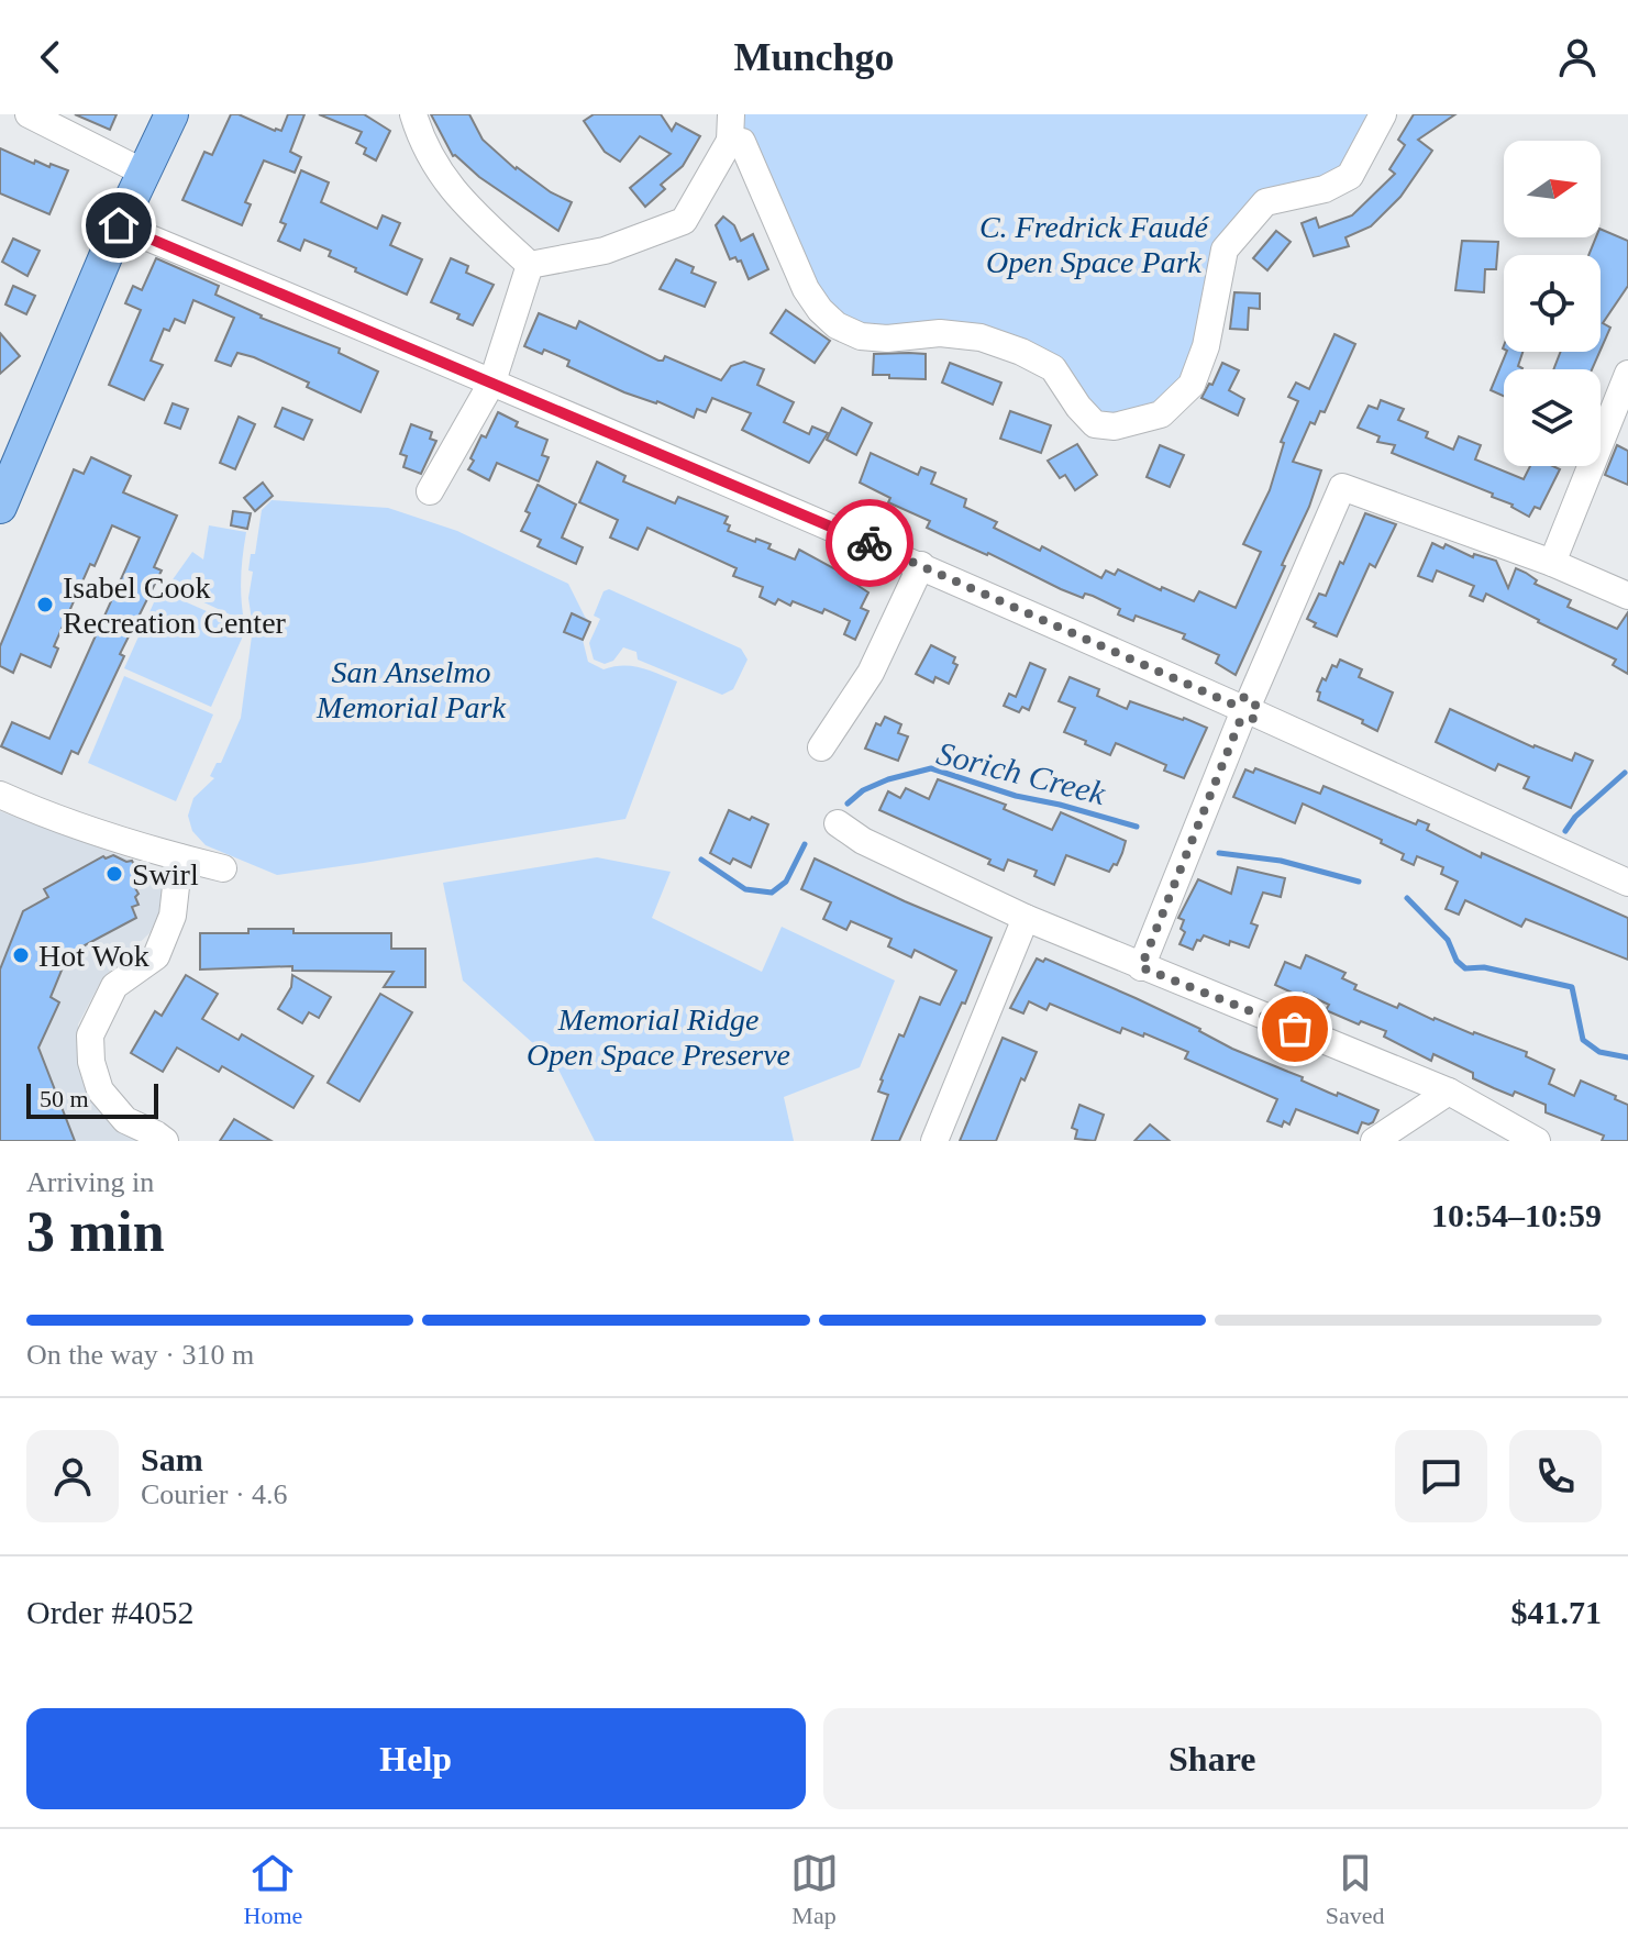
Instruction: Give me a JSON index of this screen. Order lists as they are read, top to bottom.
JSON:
{
  "water": ["Sorich Creek"],
  "parks": ["C. Fredrick Faudé Open Space Park", "San Anselmo Memorial Park", "Memorial Ridge Open Space Preserve"],
  "places": ["Isabel Cook Recreation Center", "Swirl", "Hot Wok"],
  "scale_bar": "50 m",
  "north": "right",
  "page": {
    "header": "Munchgo",
    "scale": "50 m",
    "heading": ["3 min", "Arriving in", "10:54–10:59"],
    "panel": [
      "Sam",
      "Courier · 4.6",
      "Order #4052",
      "$41.71"
    ],
    "bar": "On the way · 310 m",
    "buttons": ["Help", "Share"],
    "tabs": ["Home", "Map", "Saved"]
  }
}
